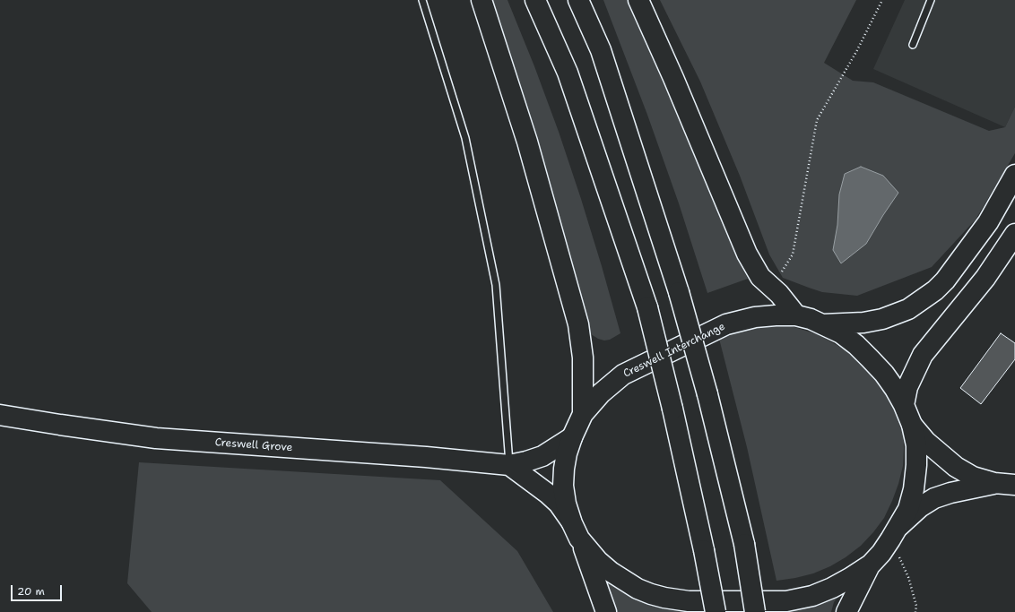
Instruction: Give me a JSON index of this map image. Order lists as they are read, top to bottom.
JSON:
{
  "streets": {
    "main road": ["Creswell Interchange", "Creswell Grove"]
  },
  "crossings": [
    ["Creswell Interchange", "Creswell Grove"]
  ],
  "scale_bar": "20 m"
}
